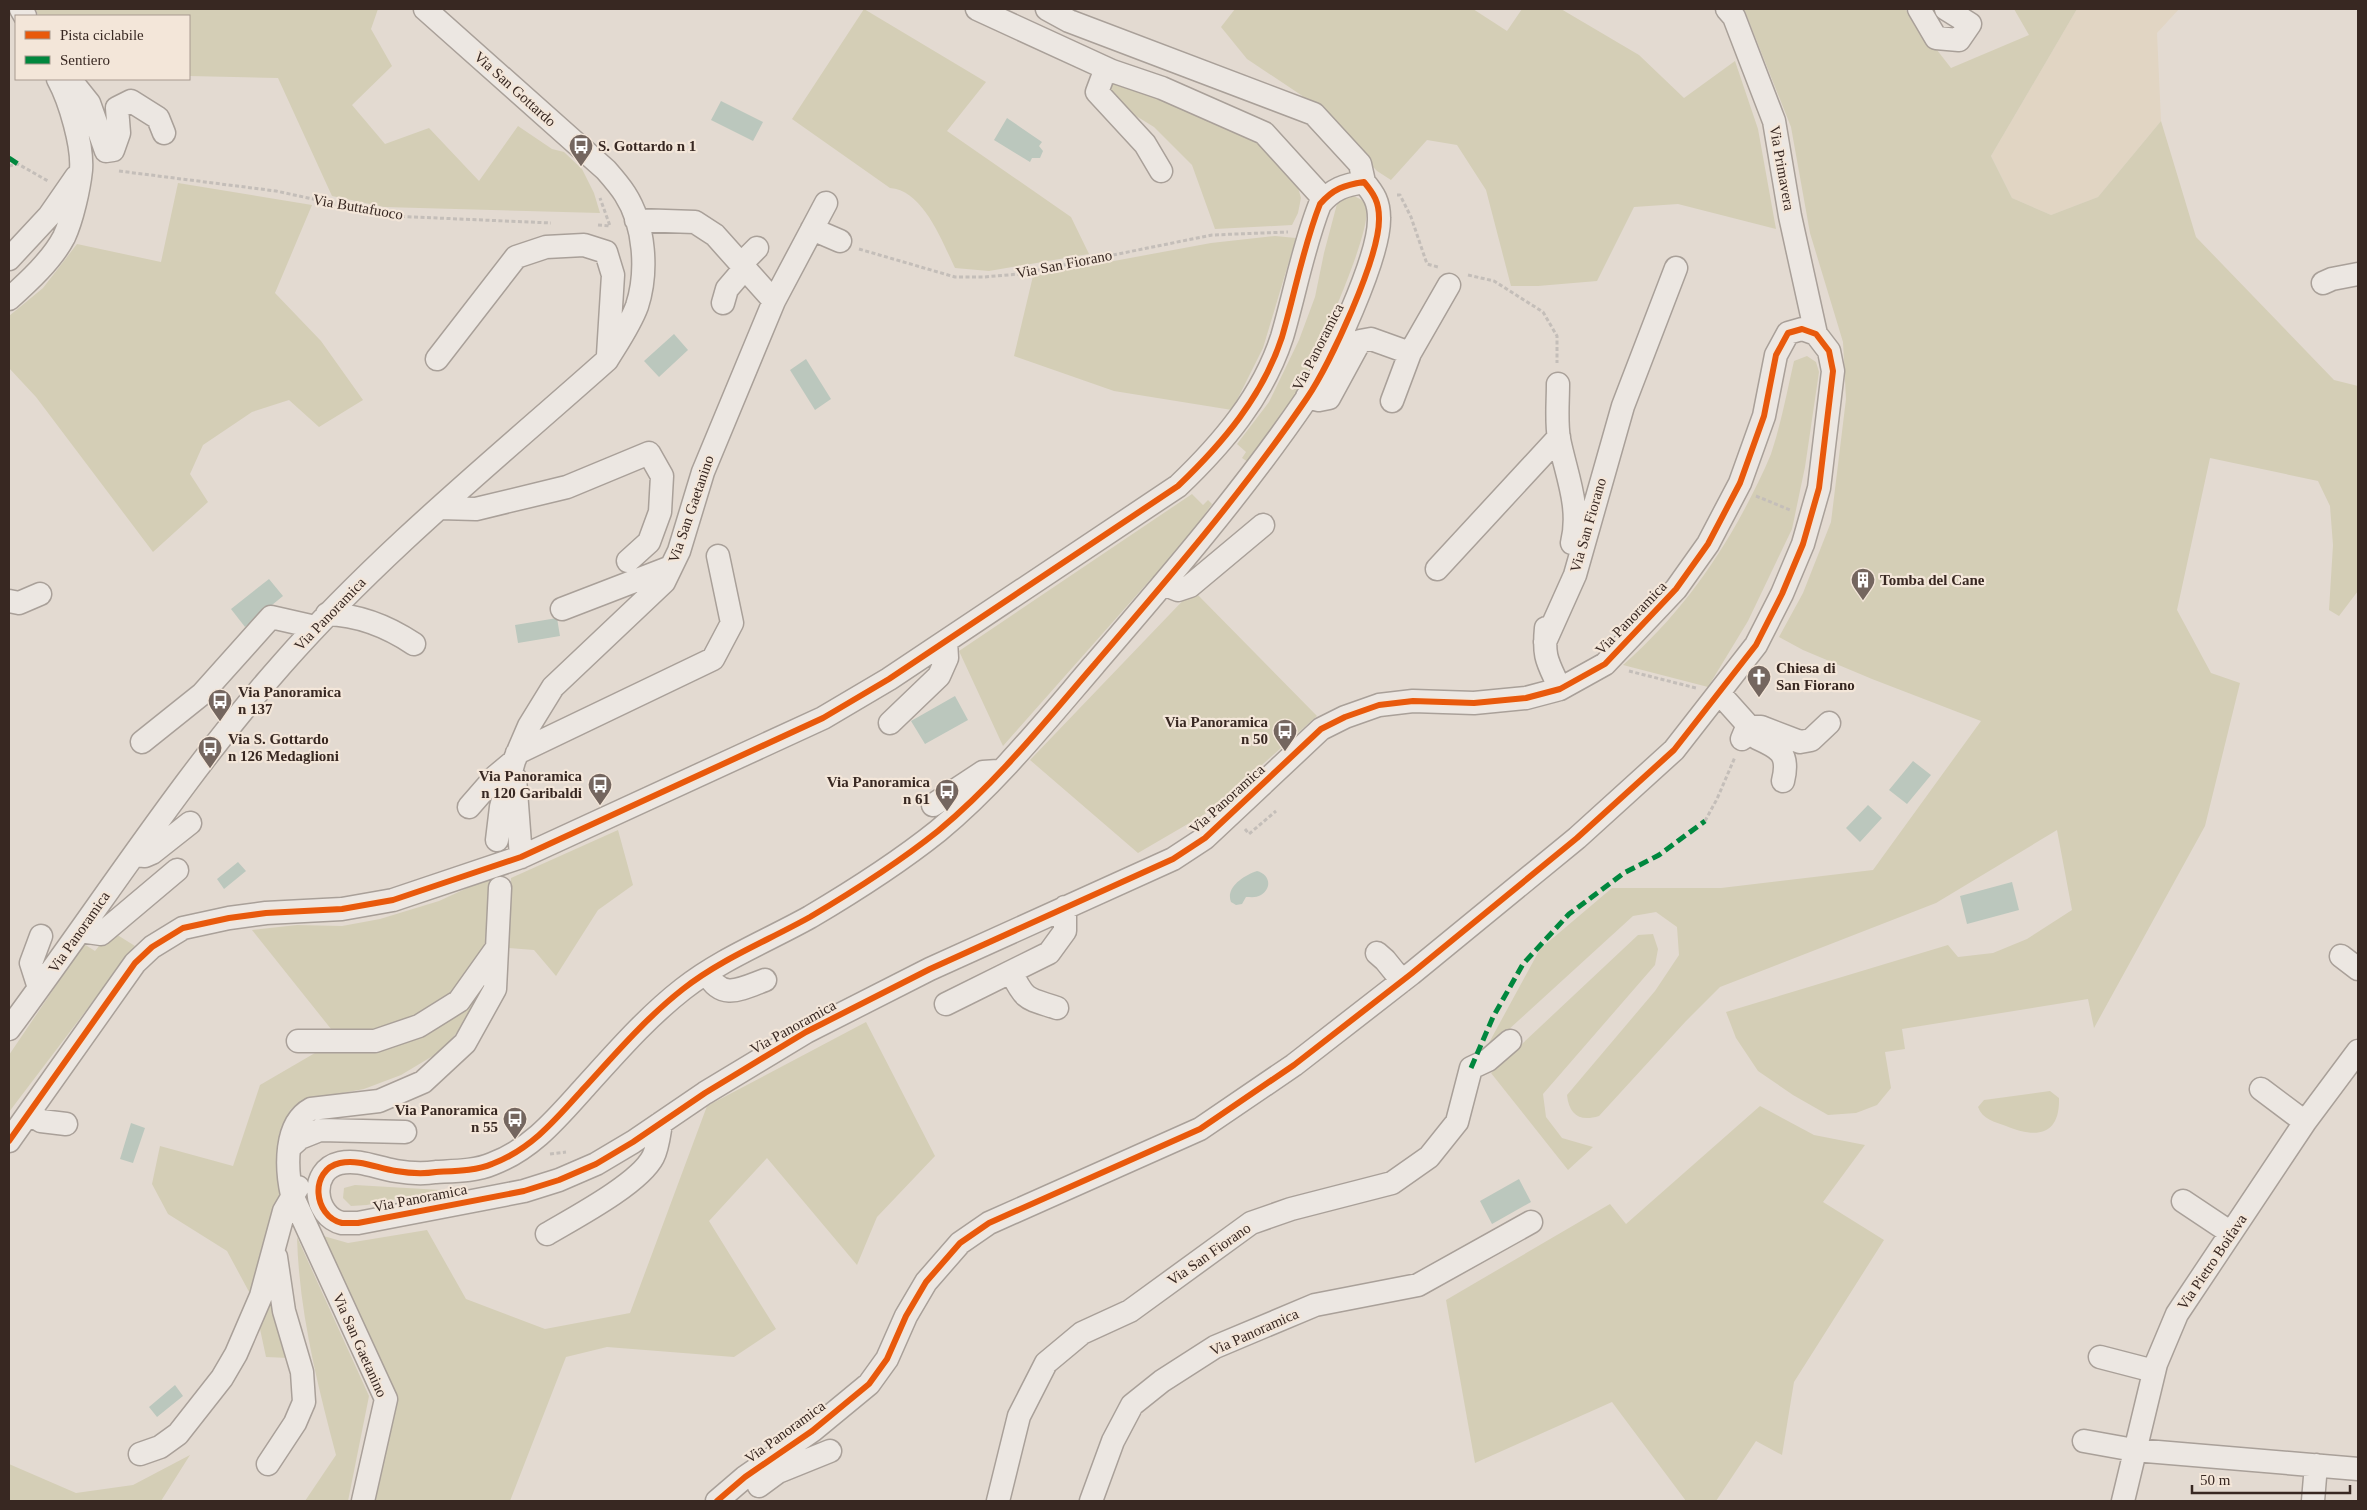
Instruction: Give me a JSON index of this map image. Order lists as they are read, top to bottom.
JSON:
{
  "streets": {
    "street": [
      "Via San Gottardo",
      "Via Primavera",
      "Via San Fiorano",
      "Via Panoramica",
      "Via San Gaetanino",
      "Via Pietro Boifava"
    ],
    "path": ["Via Buttafuoco"]
  },
  "crossings": [
    ["Via San Gottardo", "Via Panoramica"],
    ["Via Primavera", "Via Panoramica"],
    ["Via San Fiorano", "Via Panoramica"],
    ["Via San Fiorano", "Via San Gaetanino"],
    ["Via Panoramica", "Via San Gaetanino"]
  ],
  "places": {
    "bus stop": [
      "S. Gottardo n 1",
      "Via Panoramica n 137",
      "Via Panoramica n 50",
      "Via S. Gottardo n 126 Medaglioni",
      "Via Panoramica n 120 Garibaldi",
      "Via Panoramica n 61",
      "Via Panoramica n 55"
    ],
    "building": ["Tomba del Cane"],
    "church": ["Chiesa di San Fiorano"]
  },
  "legend": ["Pista ciclabile", "Sentiero"],
  "scale_bar": "50 m"
}
